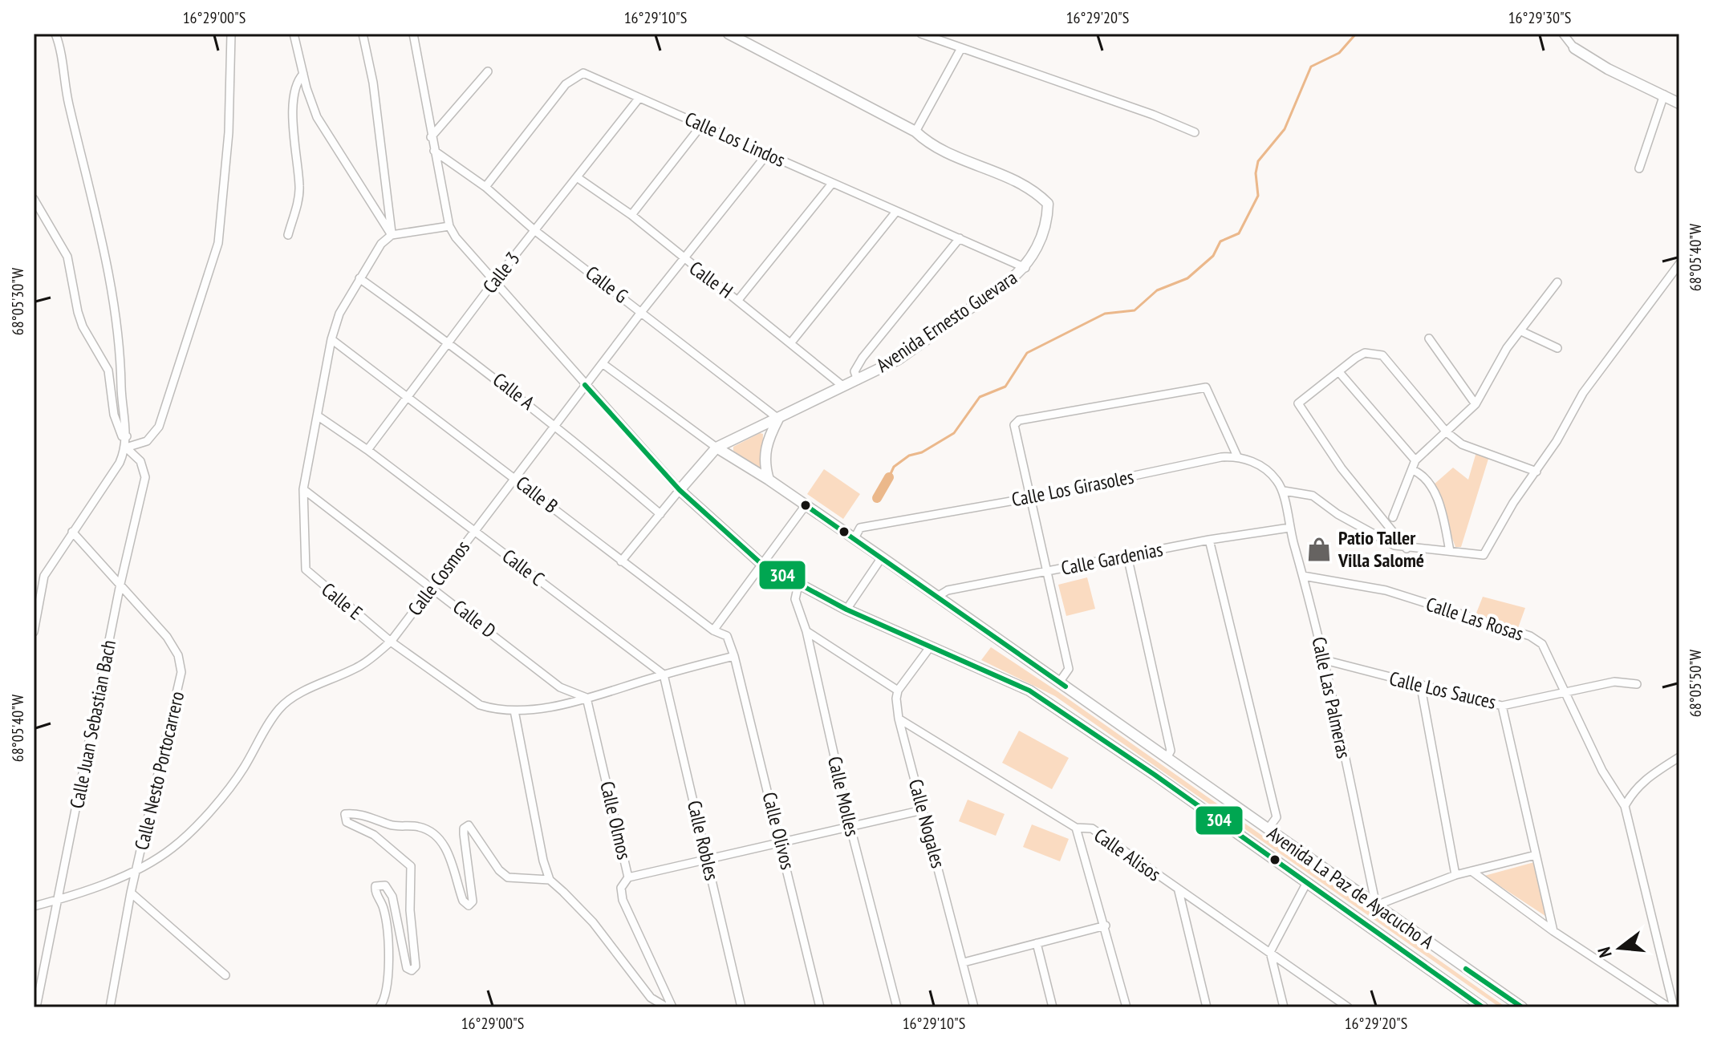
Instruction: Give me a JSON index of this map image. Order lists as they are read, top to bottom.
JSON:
{
  "streets": {
    "main road": ["Avenida Ernesto Guevara", "Avenida La Paz de Ayacucho A"],
    "street": [
      "Calle Los Lindos",
      "Calle 3",
      "Calle H",
      "Calle G",
      "Calle A",
      "Calle Los Girasoles",
      "Calle B",
      "Calle Gardenias",
      "Calle C",
      "Calle Cosmos",
      "Calle E",
      "Calle D",
      "Calle Las Rosas",
      "Calle Los Sauces",
      "Calle Las Palmeras",
      "Calle Juan Sebastian Bach",
      "Calle Nesto Portocarrero",
      "Calle Molles",
      "Calle Olmos",
      "Calle Nogales",
      "Calle Olivos",
      "Calle Robles",
      "Calle Alisos"
    ]
  },
  "crossings": [
    ["Calle Los Lindos", "Calle 3"],
    ["Calle Los Lindos", "Calle G"],
    ["Calle Los Lindos", "Avenida Ernesto Guevara"],
    ["Calle Los Lindos", "Calle Cosmos"],
    ["Calle 3", "Calle H"],
    ["Calle 3", "Calle G"],
    ["Calle 3", "Calle A"],
    ["Calle 3", "Calle B"],
    ["Calle 3", "Calle C"],
    ["Calle H", "Avenida Ernesto Guevara"],
    ["Calle H", "Calle Cosmos"],
    ["Calle G", "Avenida Ernesto Guevara"],
    ["Calle G", "Calle Cosmos"],
    ["Avenida Ernesto Guevara", "Calle A"],
    ["Avenida Ernesto Guevara", "Calle B"],
    ["Avenida Ernesto Guevara", "Avenida La Paz de Ayacucho A"],
    ["Calle A", "Calle Cosmos"],
    ["Calle A", "Calle E"],
    ["Calle Los Girasoles", "Avenida La Paz de Ayacucho A"],
    ["Calle B", "Calle Cosmos"],
    ["Calle B", "Calle E"],
    ["Calle B", "Calle Olivos"],
    ["Calle Gardenias", "Calle Las Palmeras"],
    ["Calle Gardenias", "Avenida La Paz de Ayacucho A"],
    ["Calle C", "Calle Cosmos"],
    ["Calle C", "Calle E"],
    ["Calle C", "Calle Robles"],
    ["Calle Cosmos", "Calle E"],
    ["Calle Cosmos", "Calle D"],
    ["Calle Cosmos", "Calle Juan Sebastian Bach"],
    ["Calle Cosmos", "Calle Nesto Portocarrero"],
    ["Calle Cosmos", "Avenida La Paz de Ayacucho A"],
    ["Calle E", "Calle D"],
    ["Calle E", "Calle Olmos"],
    ["Calle E", "Calle Olivos"],
    ["Calle E", "Calle Robles"],
    ["Calle D", "Calle Olmos"],
    ["Calle Las Rosas", "Calle Los Sauces"],
    ["Calle Las Rosas", "Calle Las Palmeras"],
    ["Calle Los Sauces", "Calle Las Palmeras"],
    ["Calle Las Palmeras", "Avenida La Paz de Ayacucho A"],
    ["Calle Juan Sebastian Bach", "Calle Nesto Portocarrero"],
    ["Calle Nogales", "Calle Alisos"]
  ],
  "places": {
    "shop": ["Patio Taller Villa Salomé"]
  },
  "lines": ["transit line 304"],
  "north": "left",
  "coordinates": [
    "16°29'00\"S",
    "16°29'10\"S",
    "16°29'20\"S",
    "16°29'30\"S",
    "68°05'40\"W",
    "68°05'30\"W",
    "68°05'50\"W"
  ]
}
